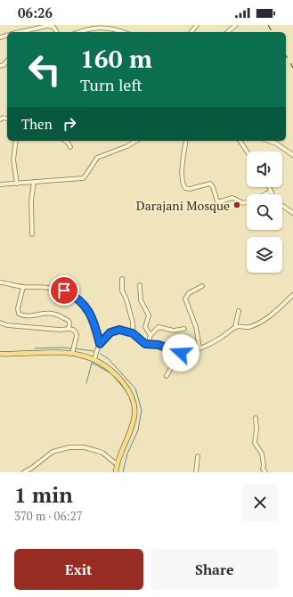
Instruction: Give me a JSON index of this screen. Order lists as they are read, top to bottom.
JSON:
{
  "places": ["Darajani Mosque"],
  "page": {
    "status": "06:26",
    "turn": ["160 m", "Turn left"],
    "then": "Then",
    "heading": ["1 min", "370 m · 06:27"],
    "buttons": ["Exit", "Share"]
  }
}
